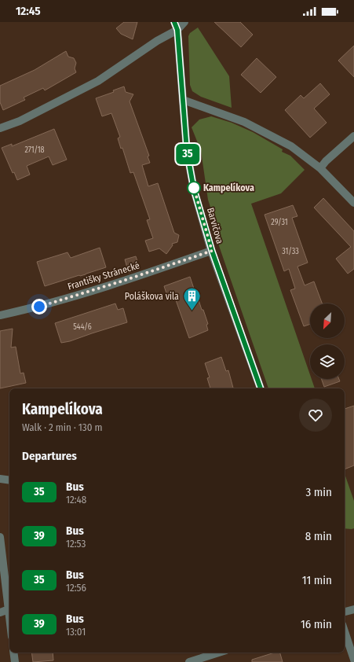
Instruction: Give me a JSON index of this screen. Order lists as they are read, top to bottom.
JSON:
{
  "streets": {
    "street": ["Barvičova", "Františky Stránecké"]
  },
  "crossings": [
    ["Barvičova", "Františky Stránecké"]
  ],
  "places": {
    "other": ["Kampelíkova"],
    "building": ["Poláškova vila"]
  },
  "lines": ["bus line 35"],
  "house_numbers": [
    "271/18",
    "29/31",
    "31/33",
    "544/6"
  ],
  "north": "bottom left",
  "page": {
    "status": "12:45",
    "on_map": "35",
    "heading": [
      ["Kampelíkova", "Walk · 2 min · 130 m"],
      "Departures"
    ],
    "list": [
      {
        "mark": "35",
        "name": "Bus",
        "note": "12:48",
        "value": "3 min"
      },
      {
        "mark": "39",
        "name": "Bus",
        "note": "12:53",
        "value": "8 min"
      },
      {
        "mark": "35",
        "name": "Bus",
        "note": "12:56",
        "value": "11 min"
      },
      {
        "mark": "39",
        "name": "Bus",
        "note": "13:01",
        "value": "16 min"
      }
    ]
  }
}
